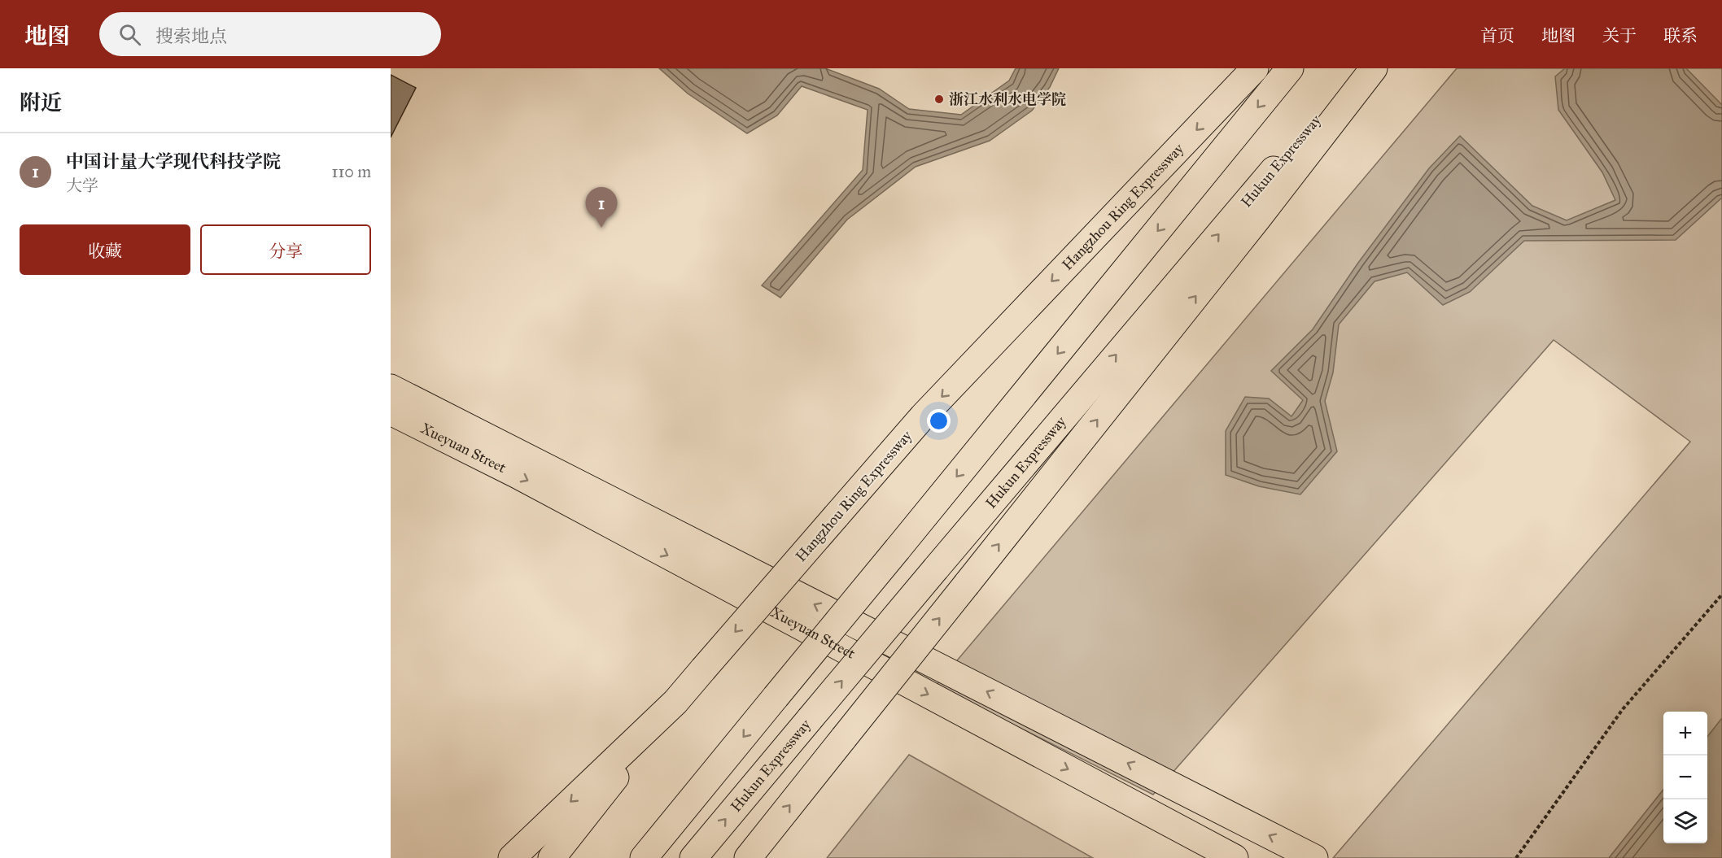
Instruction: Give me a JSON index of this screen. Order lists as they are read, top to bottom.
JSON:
{
  "streets": {
    "main road": ["Hukun Expressway", "Hangzhou Ring Expressway", "Xueyuan Street"]
  },
  "places": ["浙江水利水电学院"],
  "page": {
    "header": "地图",
    "search": "搜索地点",
    "nav": [
      "首页",
      "地图",
      "关于",
      "联系"
    ],
    "heading": "附近",
    "list": [
      {
        "mark": "1",
        "name": "中国计量大学现代科技学院",
        "note": "大学",
        "value": "110 m"
      }
    ],
    "pins": "1",
    "buttons": ["收藏", "分享"],
    "map_buttons": ["+", "−"]
  }
}
